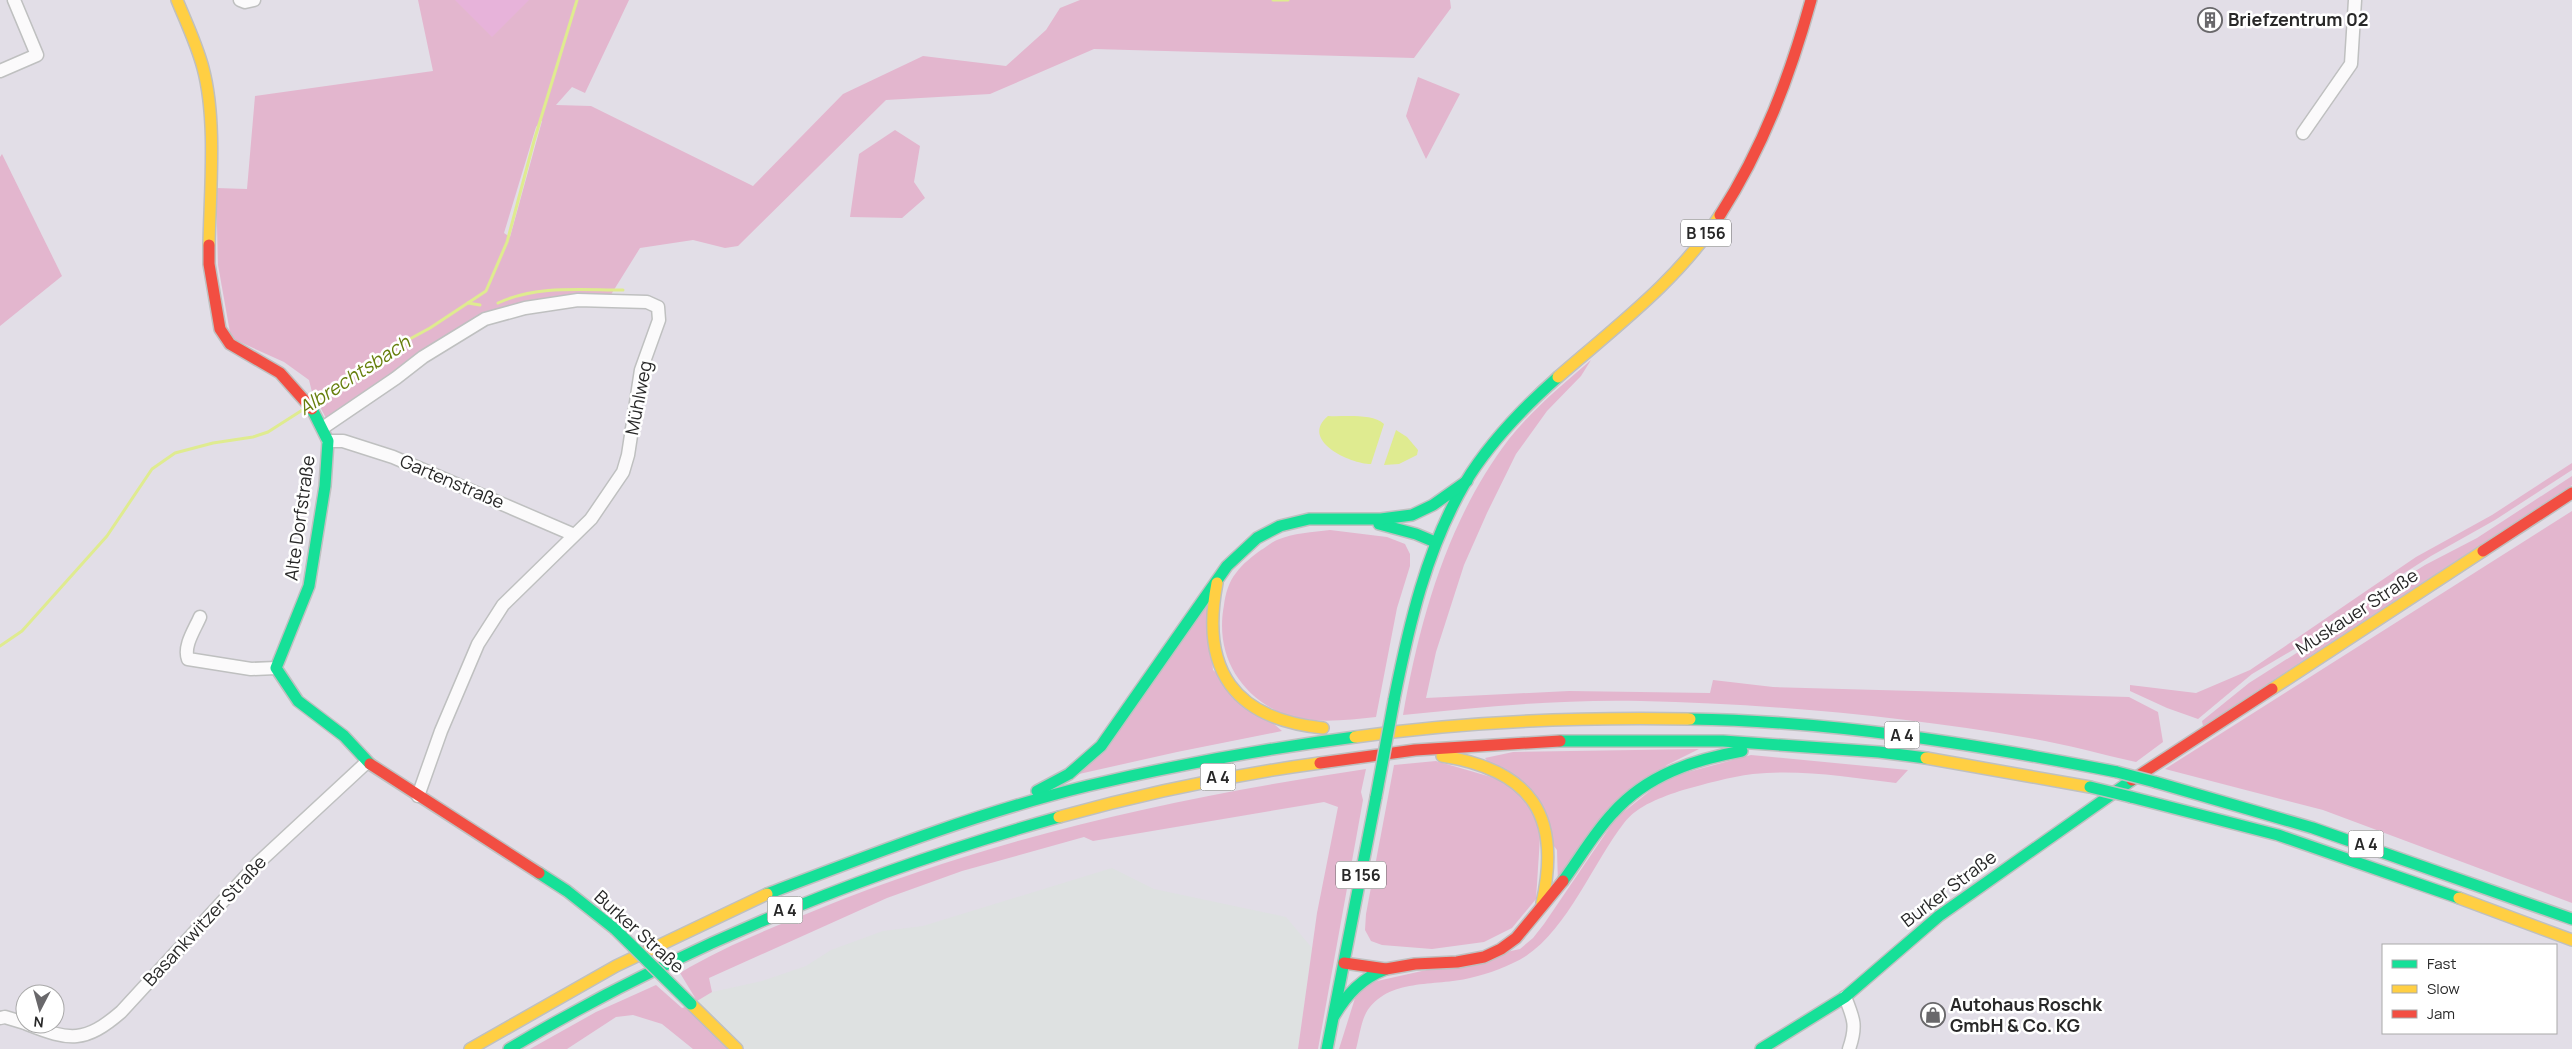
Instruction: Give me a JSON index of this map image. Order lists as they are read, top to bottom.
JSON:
{
  "streets": {
    "main road": [
      "B 156",
      "Alte Dorfstraße",
      "Muskauer Straße",
      "A 4",
      "Burker Straße"
    ],
    "street": ["Mühlweg", "Gartenstraße", "Basankwitzer Straße"]
  },
  "crossings": [
    ["Mühlweg", "Alte Dorfstraße"],
    ["Mühlweg", "Burker Straße"],
    ["Gartenstraße", "Alte Dorfstraße"],
    ["Muskauer Straße", "Burker Straße"]
  ],
  "water": ["Albrechtsbach"],
  "places": {
    "building": ["Briefzentrum 02"],
    "shop": ["Autohaus Roschk GmbH & Co. KG"]
  },
  "legend": ["Fast", "Slow", "Jam"],
  "north": "bottom"
}
